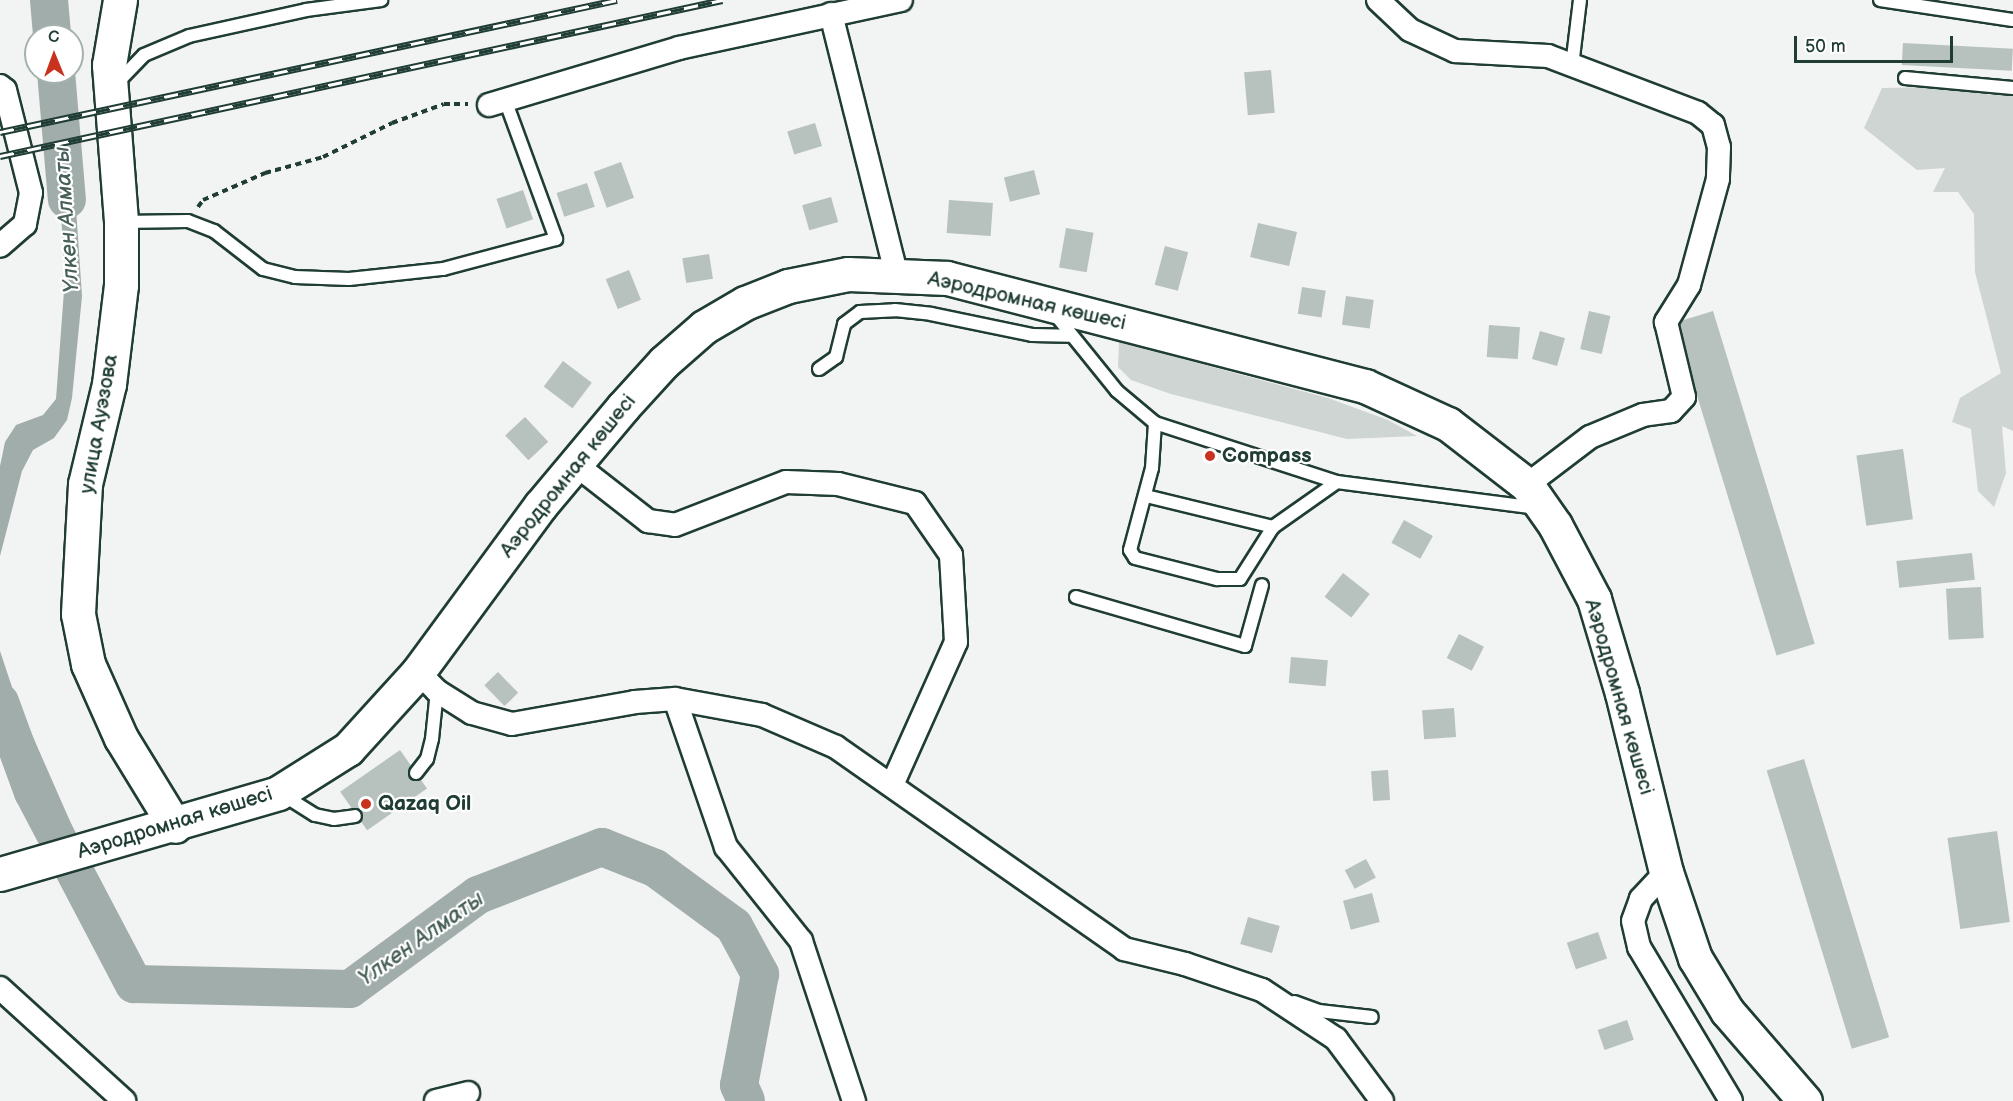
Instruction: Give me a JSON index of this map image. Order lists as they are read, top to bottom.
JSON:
{
  "streets": {
    "main road": ["Аэродромная көшесі", "улица Ауэзова"]
  },
  "crossings": [
    ["Аэродромная көшесі", "улица Ауэзова"]
  ],
  "water": ["Үлкен Алматы"],
  "places": ["Compass", "Qazaq Oil"],
  "scale_bar": "50 m",
  "north": "top"
}
